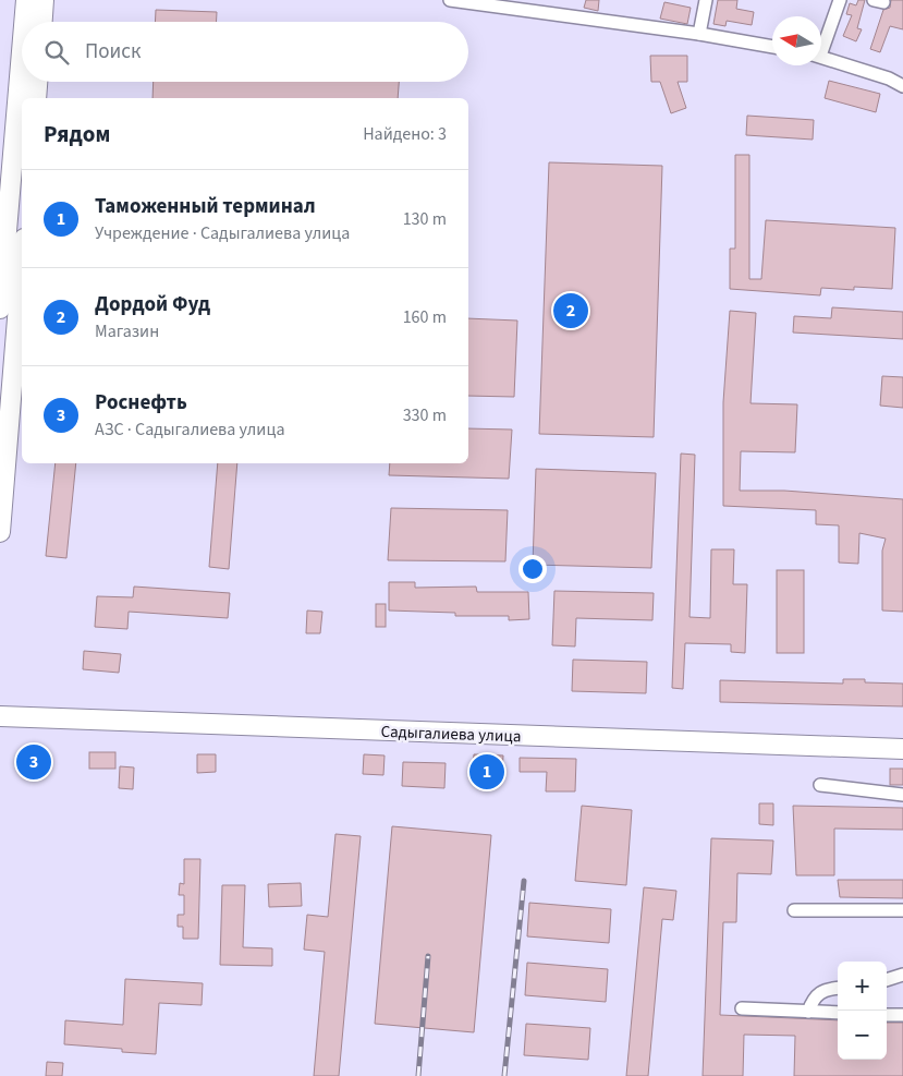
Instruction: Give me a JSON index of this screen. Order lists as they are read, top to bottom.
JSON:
{
  "streets": {
    "main road": ["Садыгалиева улица"]
  },
  "north": "left",
  "page": {
    "search": "Поиск",
    "heading": ["Рядом", "Найдено: 3"],
    "list": [
      {
        "mark": "1",
        "name": "Таможенный терминал",
        "note": "Учреждение · Садыгалиева улица",
        "value": "130 m"
      },
      {
        "mark": "2",
        "name": "Дордой Фуд",
        "note": "Магазин",
        "value": "160 m"
      },
      {
        "mark": "3",
        "name": "Роснефть",
        "note": "АЗС · Садыгалиева улица",
        "value": "330 m"
      }
    ],
    "pins": ["2", "3", "1"],
    "map_buttons": ["+", "−"]
  }
}
